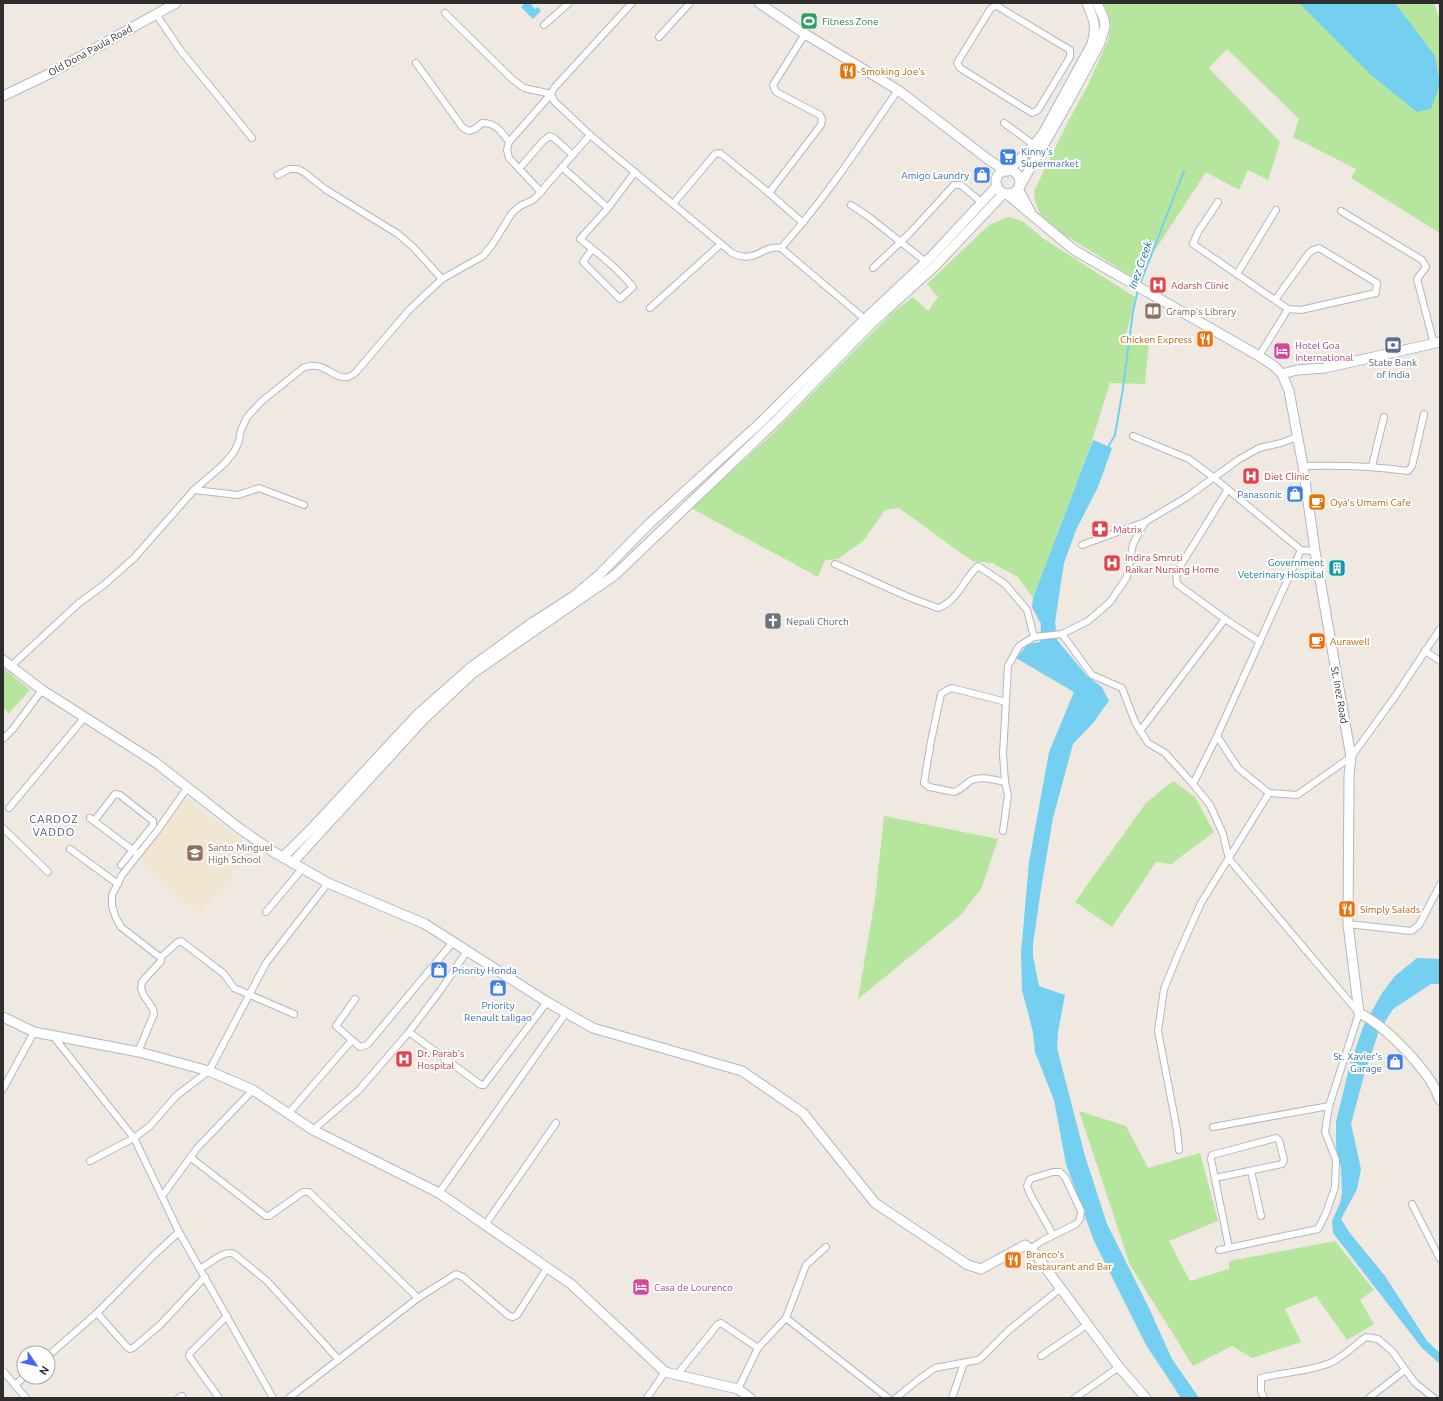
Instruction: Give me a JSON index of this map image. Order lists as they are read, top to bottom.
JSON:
{
  "streets": {
    "street": ["Old Dona Paula Road", "St. Inez Road"]
  },
  "districts": ["CARDOZ VADDO"],
  "water": ["Inez Creek"],
  "places": {
    "sports": ["Fitness Zone"],
    "restaurant": [
      "Smoking Joe's",
      "Chicken Express",
      "Simply Salads",
      "Branco's Restaurant and Bar"
    ],
    "supermarket": ["Kinny's Supermarket"],
    "shop": [
      "Amigo Laundry",
      "Panasonic",
      "Priority Honda",
      "Priority Renault taligao",
      "St. Xavier's Garage"
    ],
    "hospital": [
      "Adarsh Clinic",
      "Diet Clinic",
      "Indira Smruti Raikar Nursing Home",
      "Dr. Parab's Hospital"
    ],
    "library": ["Gramp's Library"],
    "bank": ["State Bank of India"],
    "hotel": ["Hotel Goa International", "Casa de Lourenco"],
    "cafe": ["Oya's Umami Cafe", "Aurawell"],
    "pharmacy": ["Matrix"],
    "building": ["Government Veterinary Hospital"],
    "church": ["Nepali Church"],
    "school or university": ["Santo Minguel High School"]
  },
  "north": "bottom right"
}
